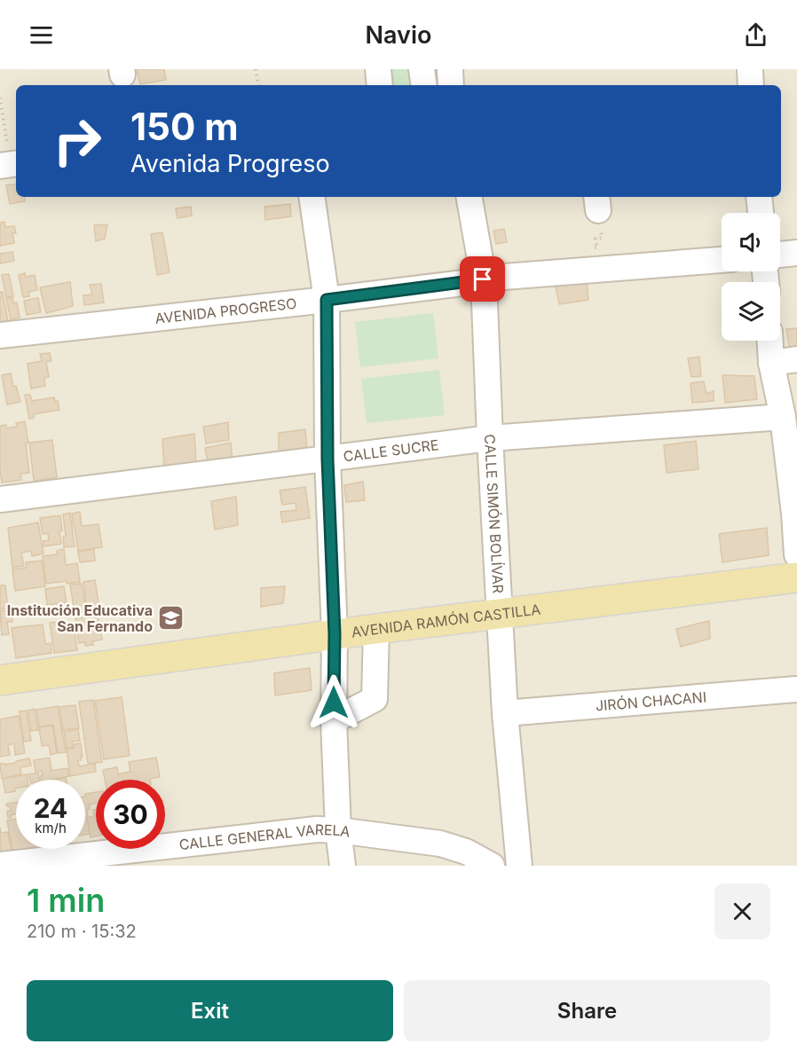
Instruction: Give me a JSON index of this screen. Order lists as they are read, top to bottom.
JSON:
{
  "streets": {
    "main road": ["AVENIDA RAMÓN CASTILLA"],
    "street": [
      "AVENIDA PROGRESO",
      "CALLE SUCRE",
      "CALLE SIMÓN BOLÍVAR",
      "JIRÓN CHACANI",
      "CALLE GENERAL VARELA"
    ]
  },
  "crossings": [
    ["AVENIDA PROGRESO", "CALLE SIMÓN BOLÍVAR"],
    ["CALLE SUCRE", "CALLE SIMÓN BOLÍVAR"],
    ["CALLE SIMÓN BOLÍVAR", "AVENIDA RAMÓN CASTILLA"],
    ["CALLE SIMÓN BOLÍVAR", "JIRÓN CHACANI"]
  ],
  "places": {
    "school or university": ["Institución Educativa San Fernando"]
  },
  "page": {
    "header": "Navio",
    "turn": ["150 m", "Avenida Progreso"],
    "speed": "24 km/h",
    "limit": "30",
    "heading": ["1 min", "210 m · 15:32"],
    "buttons": ["Exit", "Share"]
  }
}
